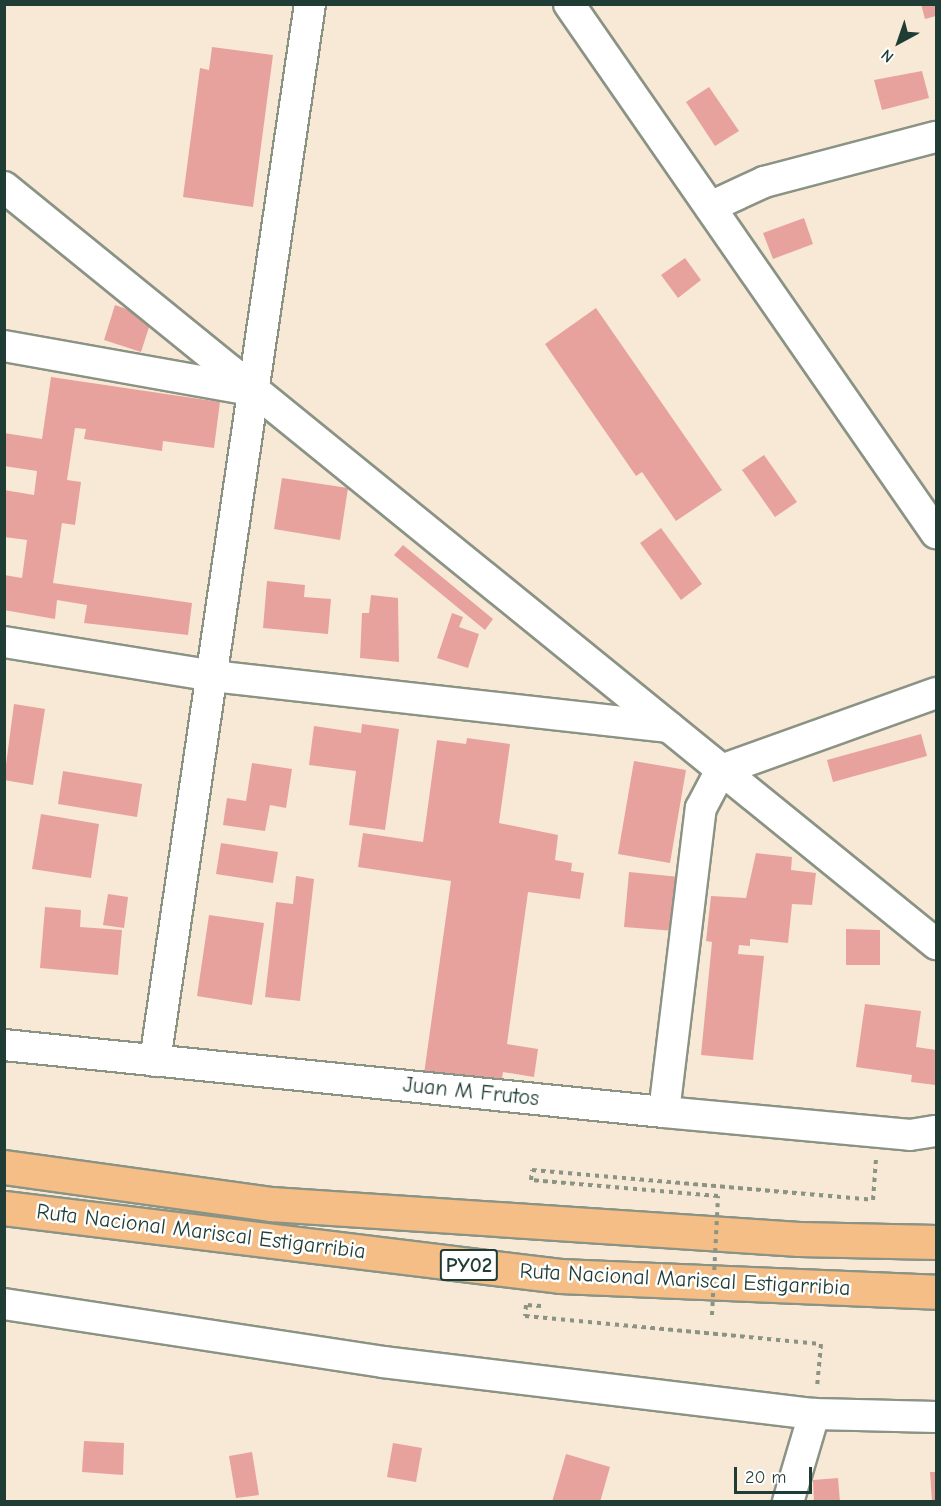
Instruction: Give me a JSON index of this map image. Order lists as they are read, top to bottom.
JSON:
{
  "streets": {
    "highway": ["Ruta Nacional Mariscal Estigarribia", "PY02"],
    "street": ["Juan M Frutos"]
  },
  "scale_bar": "20 m",
  "north": "bottom left"
}
